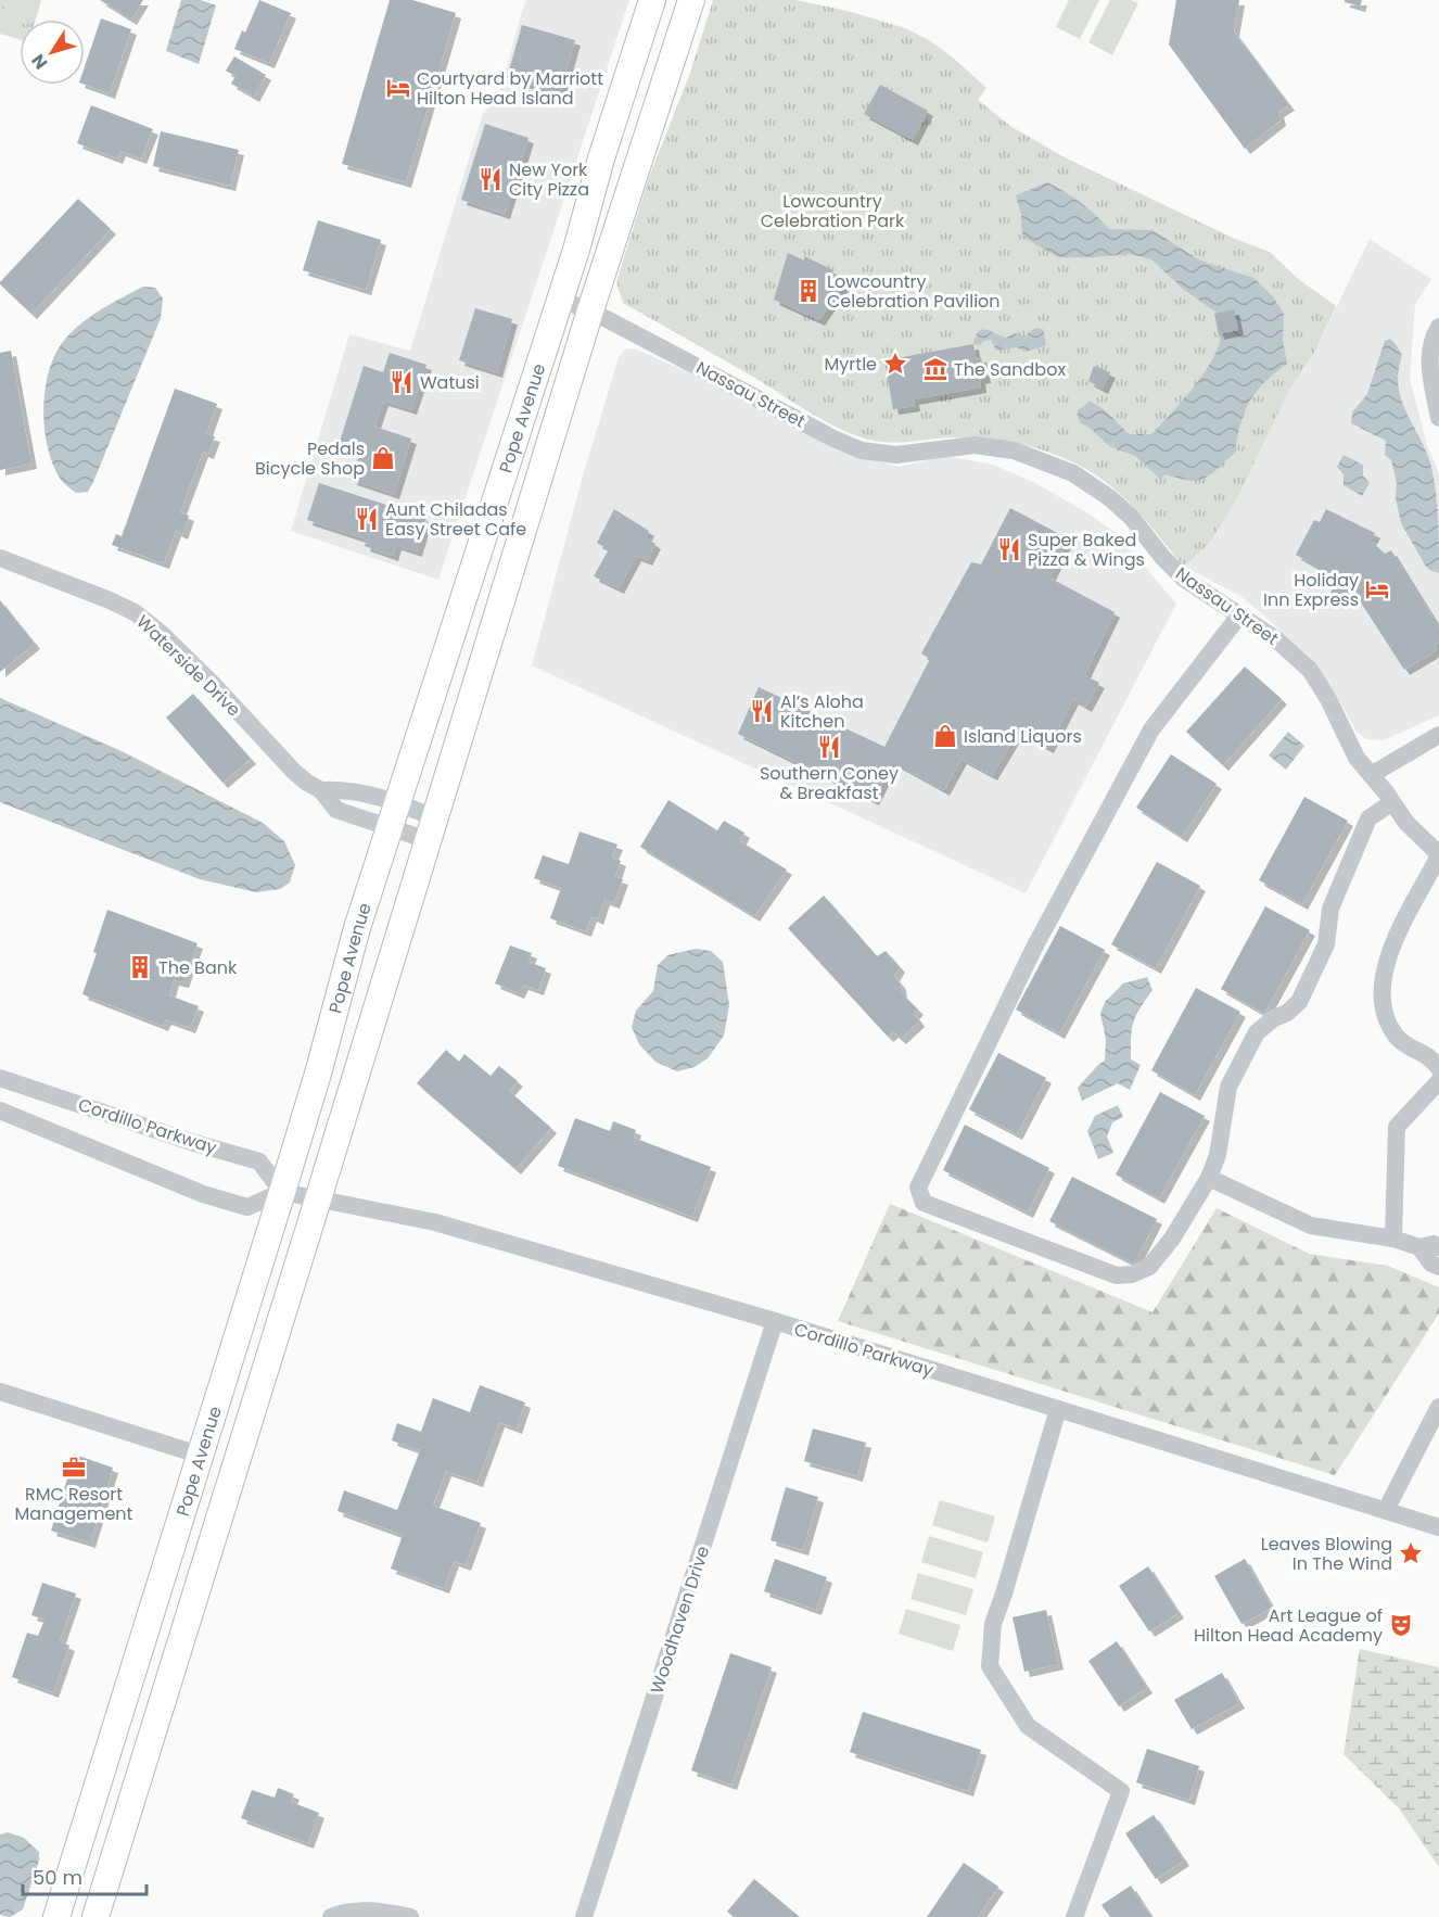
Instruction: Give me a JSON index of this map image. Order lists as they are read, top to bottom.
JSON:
{
  "streets": {
    "main road": ["Pope Avenue"],
    "street": [
      "Nassau Street",
      "Waterside Drive",
      "Cordillo Parkway",
      "Woodhaven Drive"
    ]
  },
  "crossings": [
    ["Nassau Street", "Pope Avenue"],
    ["Pope Avenue", "Waterside Drive"],
    ["Pope Avenue", "Cordillo Parkway"],
    ["Cordillo Parkway", "Woodhaven Drive"]
  ],
  "parks": ["Lowcountry Celebration Park"],
  "places": {
    "hotel": ["Courtyard by Marriott Hilton Head Island", "Holiday Inn Express"],
    "restaurant": [
      "New York City Pizza",
      "Watusi",
      "Aunt Chiladas Easy Street Cafe",
      "Super Baked Pizza & Wings",
      "Al’s Aloha Kitchen",
      "Southern Coney & Breakfast"
    ],
    "building": ["Lowcountry Celebration Pavilion", "The Bank"],
    "place": ["Myrtle", "Leaves Blowing In The Wind"],
    "museum": ["The Sandbox"],
    "shop": ["Pedals Bicycle Shop", "Island Liquors"],
    "office": ["RMC Resort Management"],
    "theatre": ["Art League of Hilton Head Academy"]
  },
  "scale_bar": "50 m",
  "north": "bottom left"
}
